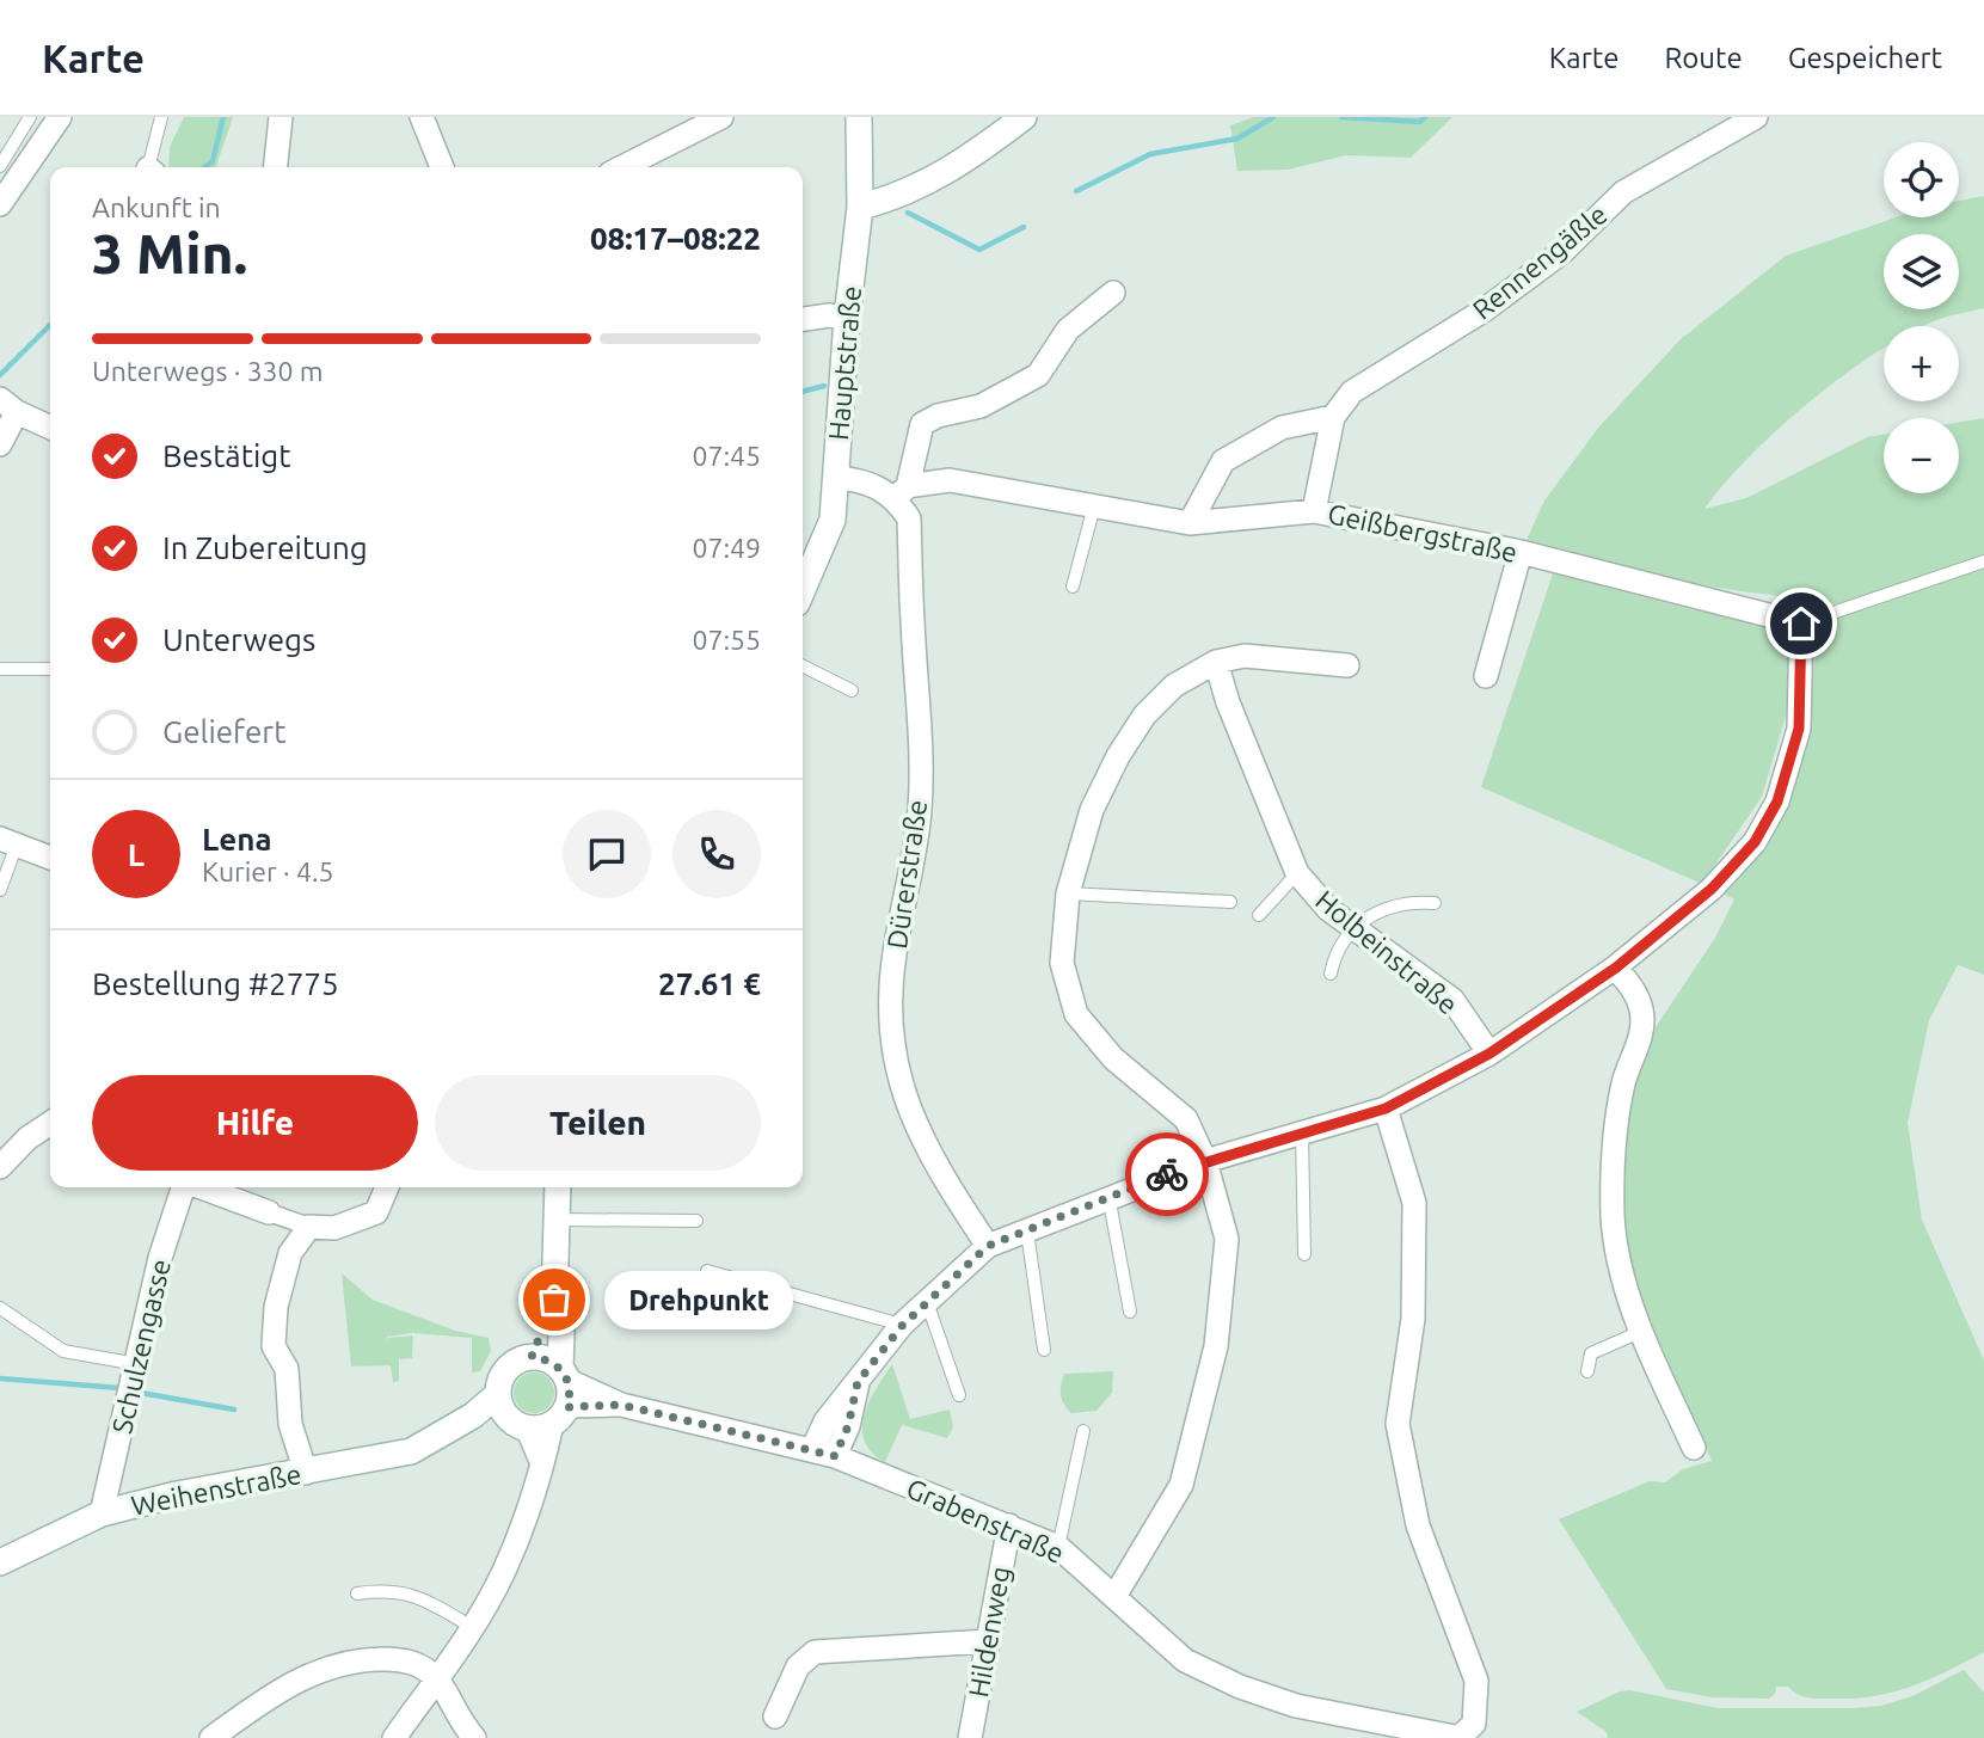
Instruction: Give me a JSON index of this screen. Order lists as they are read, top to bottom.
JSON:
{
  "streets": {
    "main road": ["Hauptstraße", "Weihenstraße"],
    "street": [
      "Rennengäßle",
      "Geißbergstraße",
      "Dürerstraße",
      "Holbeinstraße",
      "Schulzengasse",
      "Grabenstraße",
      "Hildenweg"
    ]
  },
  "crossings": [
    ["Geißbergstraße", "Dürerstraße"],
    ["Schulzengasse", "Weihenstraße"],
    ["Weihenstraße", "Grabenstraße"],
    ["Grabenstraße", "Hildenweg"]
  ],
  "places": ["Drehpunkt"],
  "page": {
    "header": "Karte",
    "nav": ["Karte", "Route", "Gespeichert"],
    "map_buttons": ["+", "−"],
    "heading": ["3 Min.", "Ankunft in", "08:17–08:22"],
    "panel": [
      "Lena",
      "Kurier · 4.5",
      "Bestellung #2775",
      "27.61 €"
    ],
    "bar": "Unterwegs · 330 m",
    "list": [
      ["Bestätigt", "07:45"],
      ["In Zubereitung", "07:49"],
      ["Unterwegs", "07:55"],
      "Geliefert"
    ],
    "round": "L",
    "buttons": ["Hilfe", "Teilen"],
    "bubble": "Drehpunkt"
  }
}
